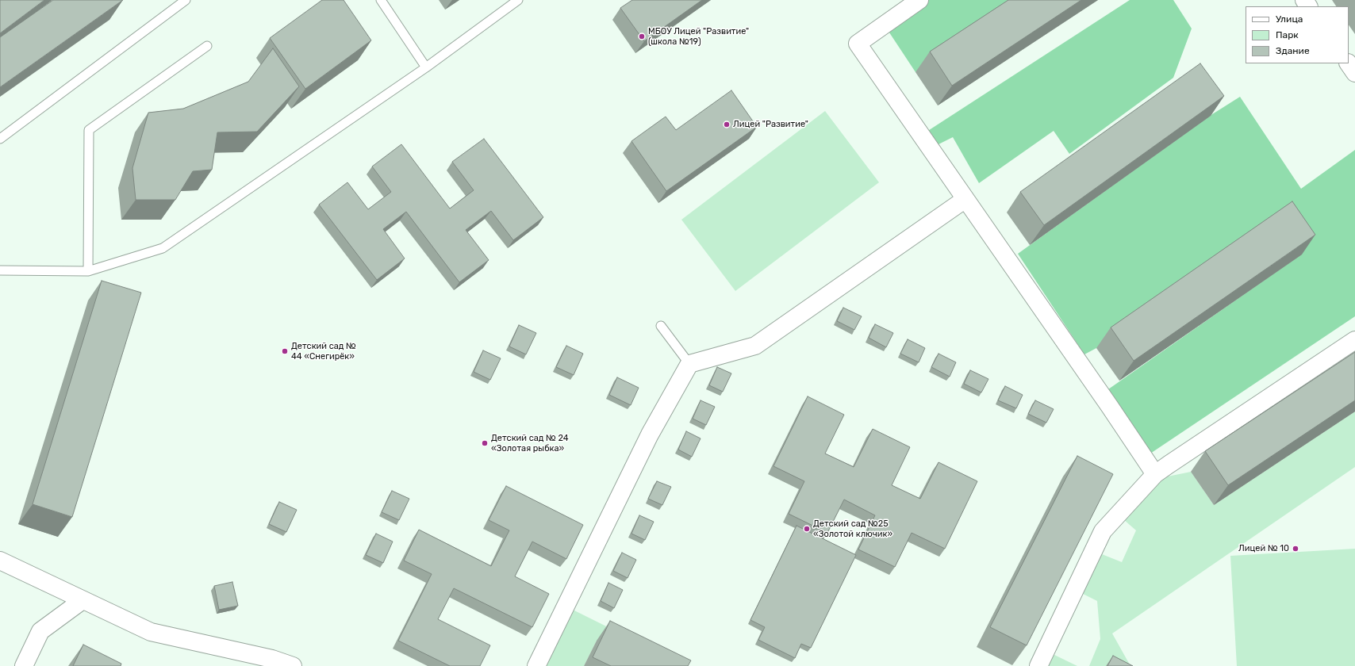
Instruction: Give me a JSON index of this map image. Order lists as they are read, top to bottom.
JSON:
{
  "places": [
    "МБОУ Лицей \"Развитие\" (школа №19)",
    "Лицей \"Развитие\"",
    "Детский сад № 44 «Снегирёк»",
    "Детский сад № 24 «Золотая рыбка»",
    "Детский сад №25 «Золотой ключик»",
    "Лицей № 10"
  ],
  "legend": ["Улица", "Парк", "Здание"]
}
